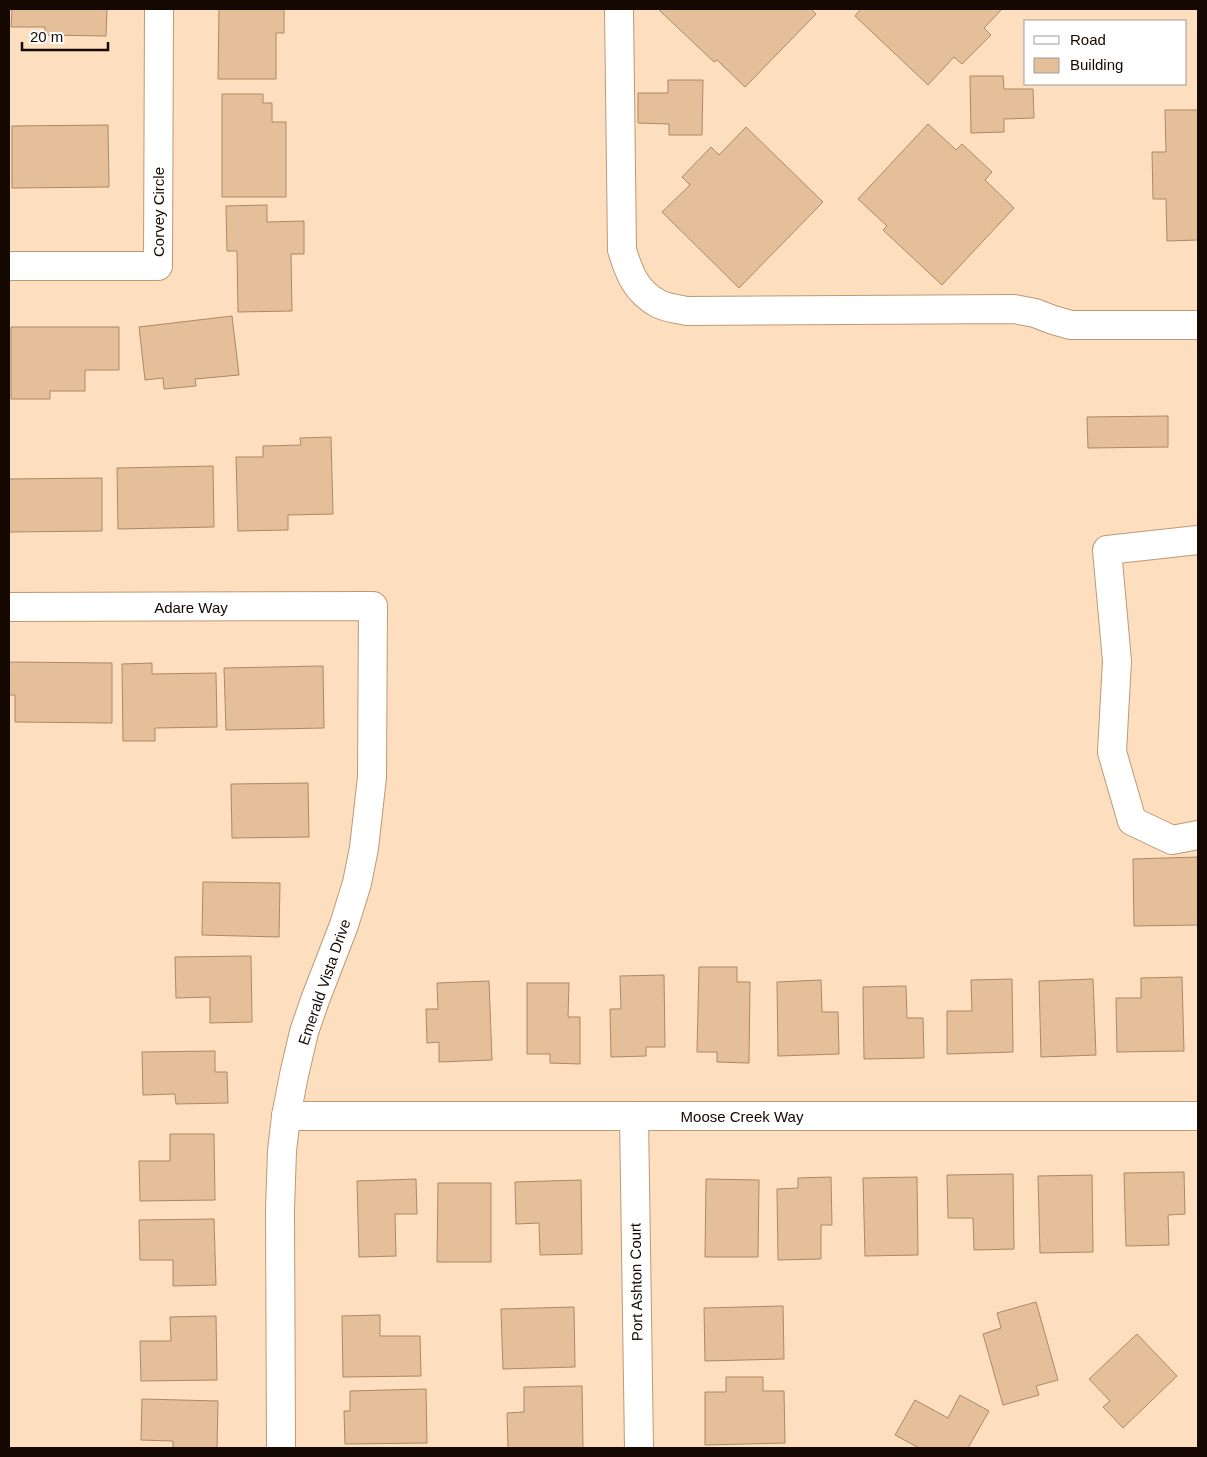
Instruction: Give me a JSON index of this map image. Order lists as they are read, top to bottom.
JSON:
{
  "streets": {
    "street": [
      "Corvey Circle",
      "Adare Way",
      "Emerald Vista Drive",
      "Moose Creek Way",
      "Port Ashton Court"
    ]
  },
  "crossings": [
    ["Adare Way", "Emerald Vista Drive"],
    ["Emerald Vista Drive", "Moose Creek Way"],
    ["Moose Creek Way", "Port Ashton Court"]
  ],
  "legend": ["Road", "Building"],
  "scale_bar": "20 m"
}
